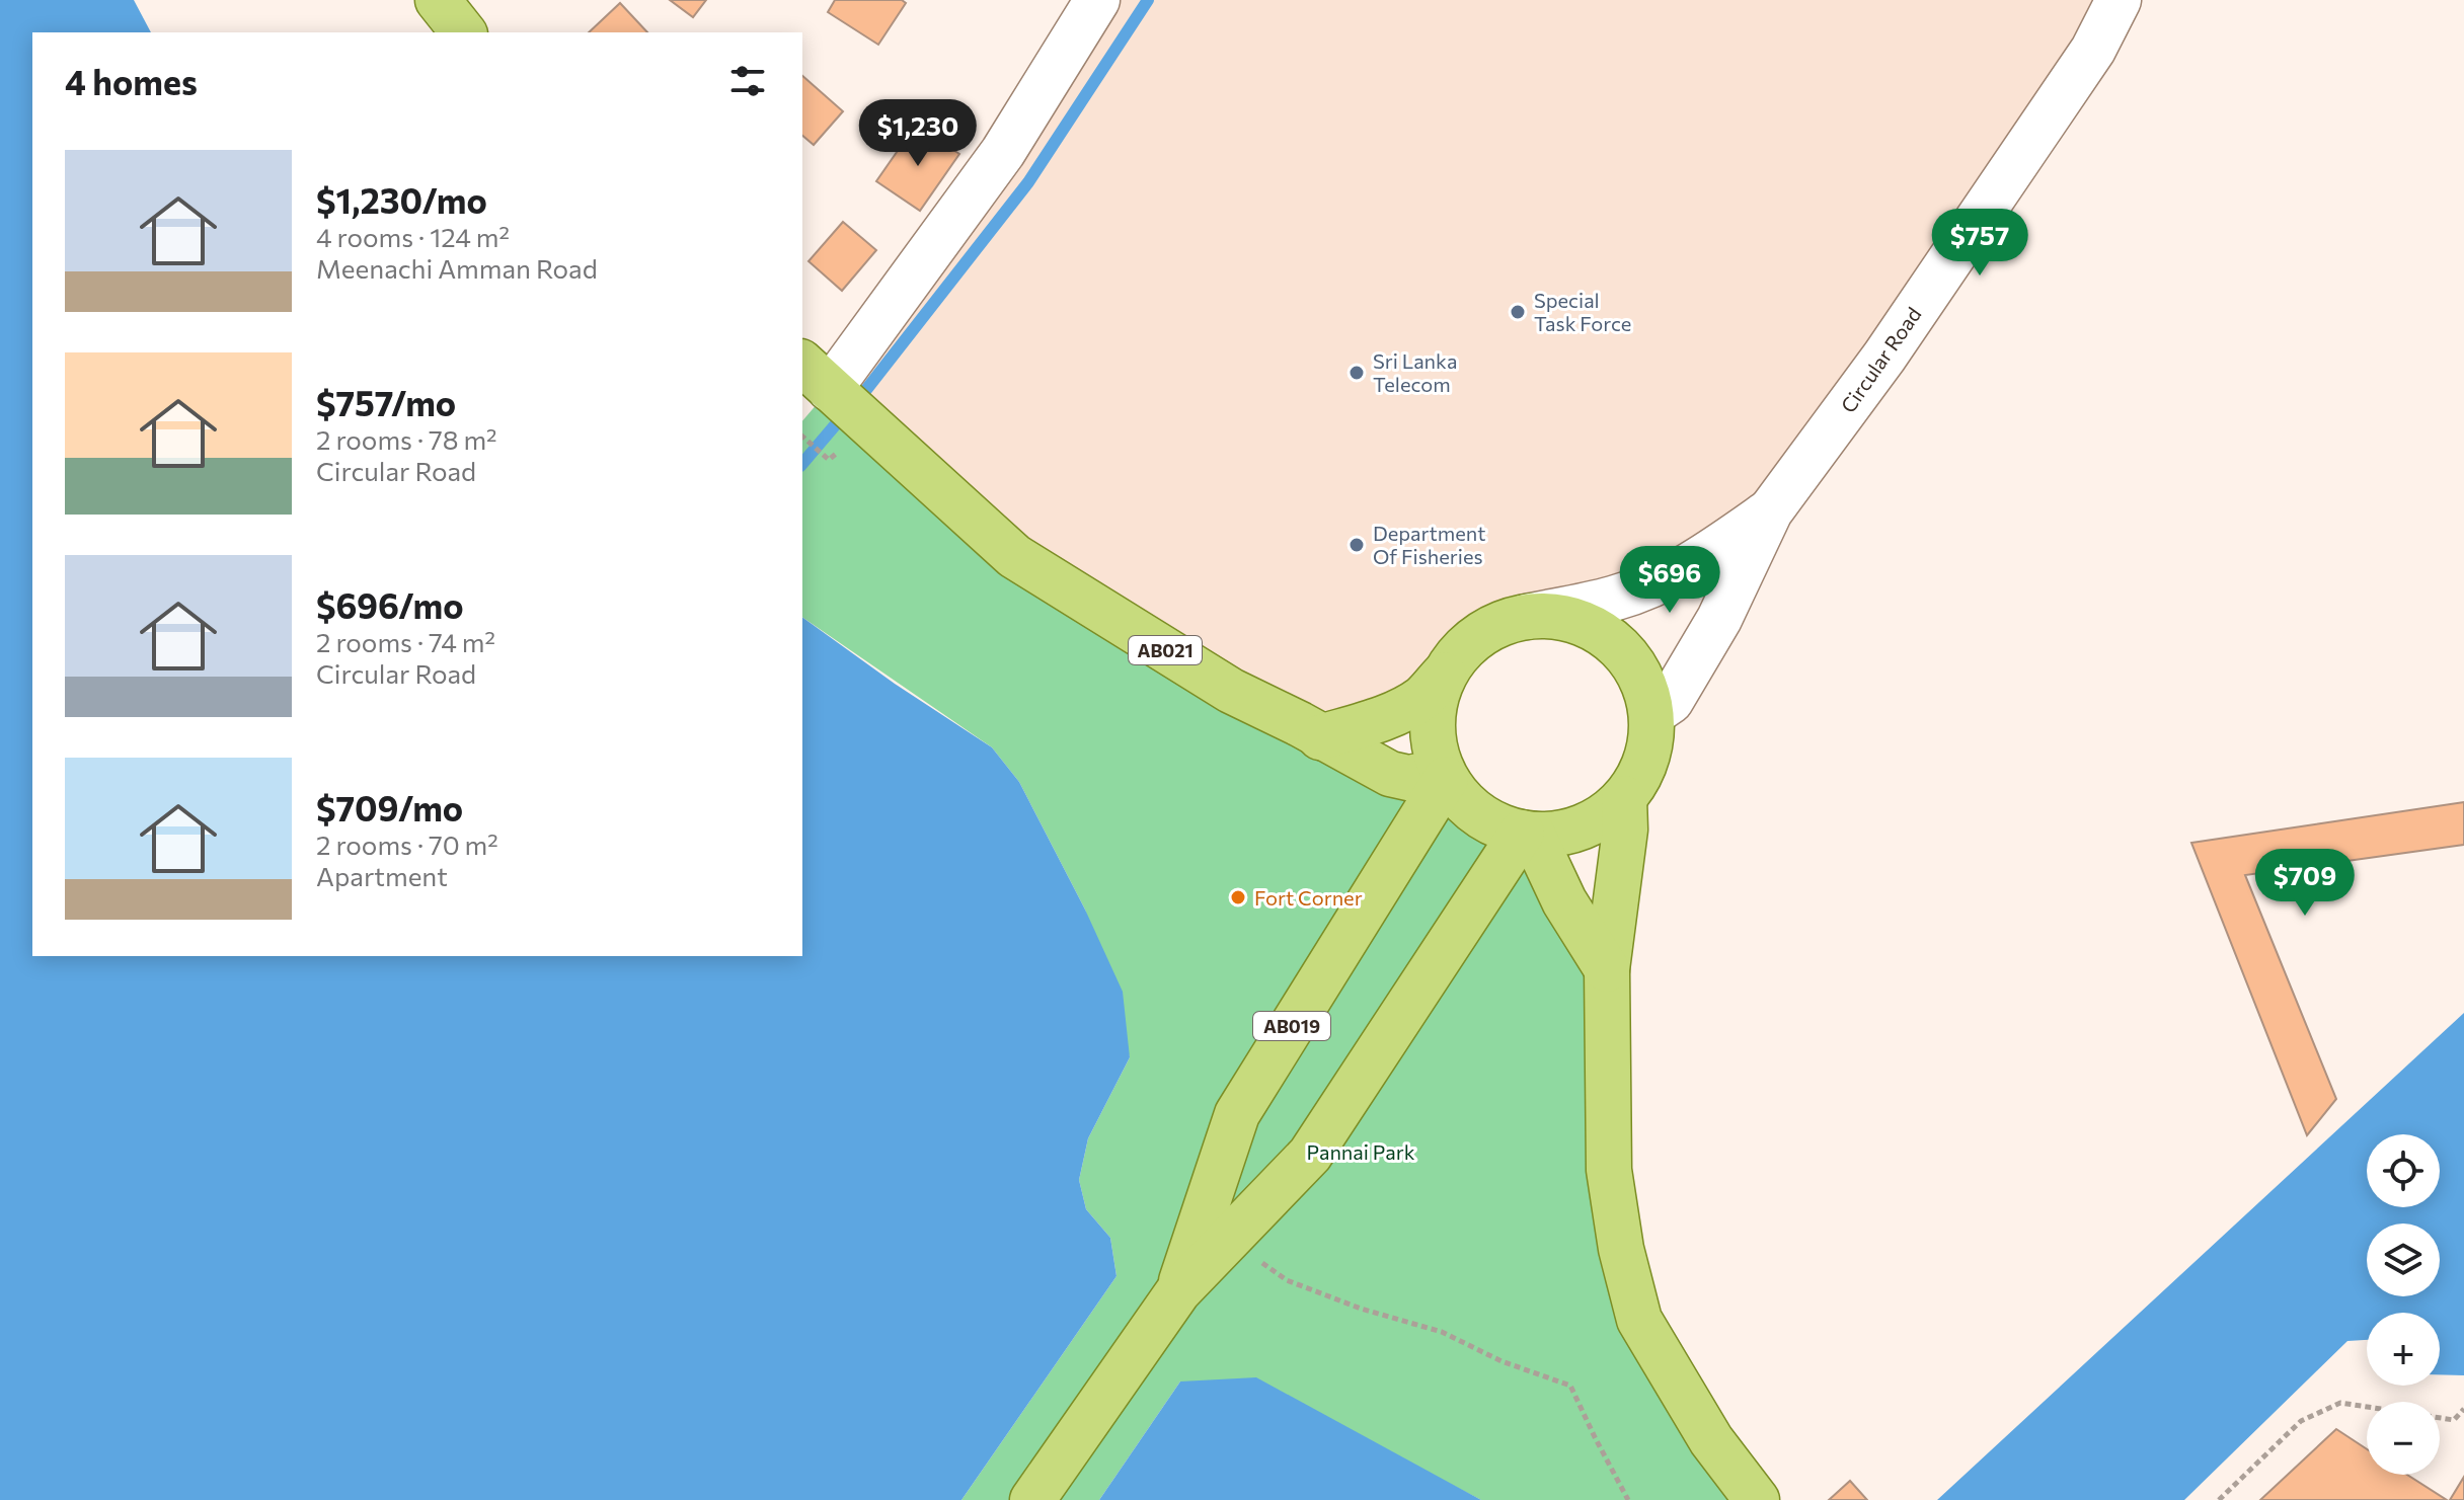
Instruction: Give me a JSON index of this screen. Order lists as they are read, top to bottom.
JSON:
{
  "streets": {
    "main road": ["Circular Road", "AB021", "AB019"]
  },
  "crossings": [
    ["Circular Road", "AB021"],
    ["Circular Road", "AB019"],
    ["AB021", "AB019"]
  ],
  "parks": ["Pannai Park"],
  "places": [
    "Special Task Force",
    "Sri Lanka Telecom",
    "Department Of Fisheries",
    "Fort Corner"
  ],
  "page": {
    "heading": "4 homes",
    "price": [
      "$1,230",
      "$757",
      "$696",
      "$709"
    ],
    "list": [
      {
        "name": "$1,230/mo",
        "note": "4 rooms · 124 m² · Meenachi Amman Road"
      },
      {
        "name": "$757/mo",
        "note": "2 rooms · 78 m² · Circular Road"
      },
      {
        "name": "$696/mo",
        "note": "2 rooms · 74 m² · Circular Road"
      },
      {
        "name": "$709/mo",
        "note": "2 rooms · 70 m² · Apartment"
      }
    ],
    "map_buttons": ["+", "−"]
  }
}
